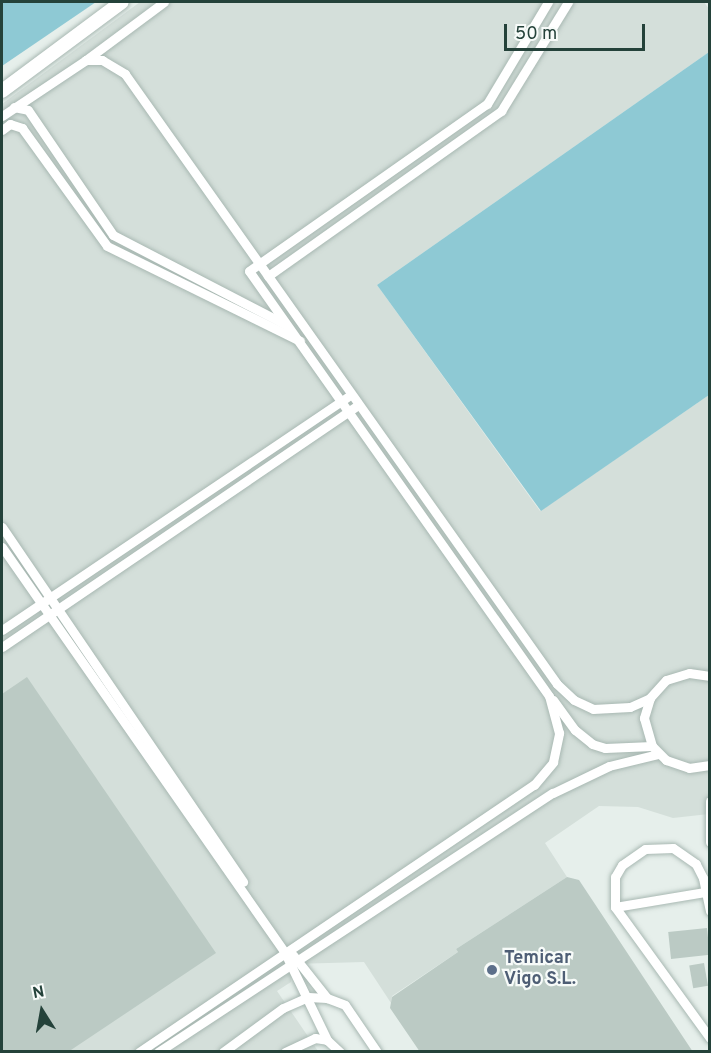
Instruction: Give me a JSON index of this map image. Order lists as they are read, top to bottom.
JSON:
{
  "places": ["Temicar Vigo S.L."],
  "scale_bar": "50 m",
  "north": "top"
}
